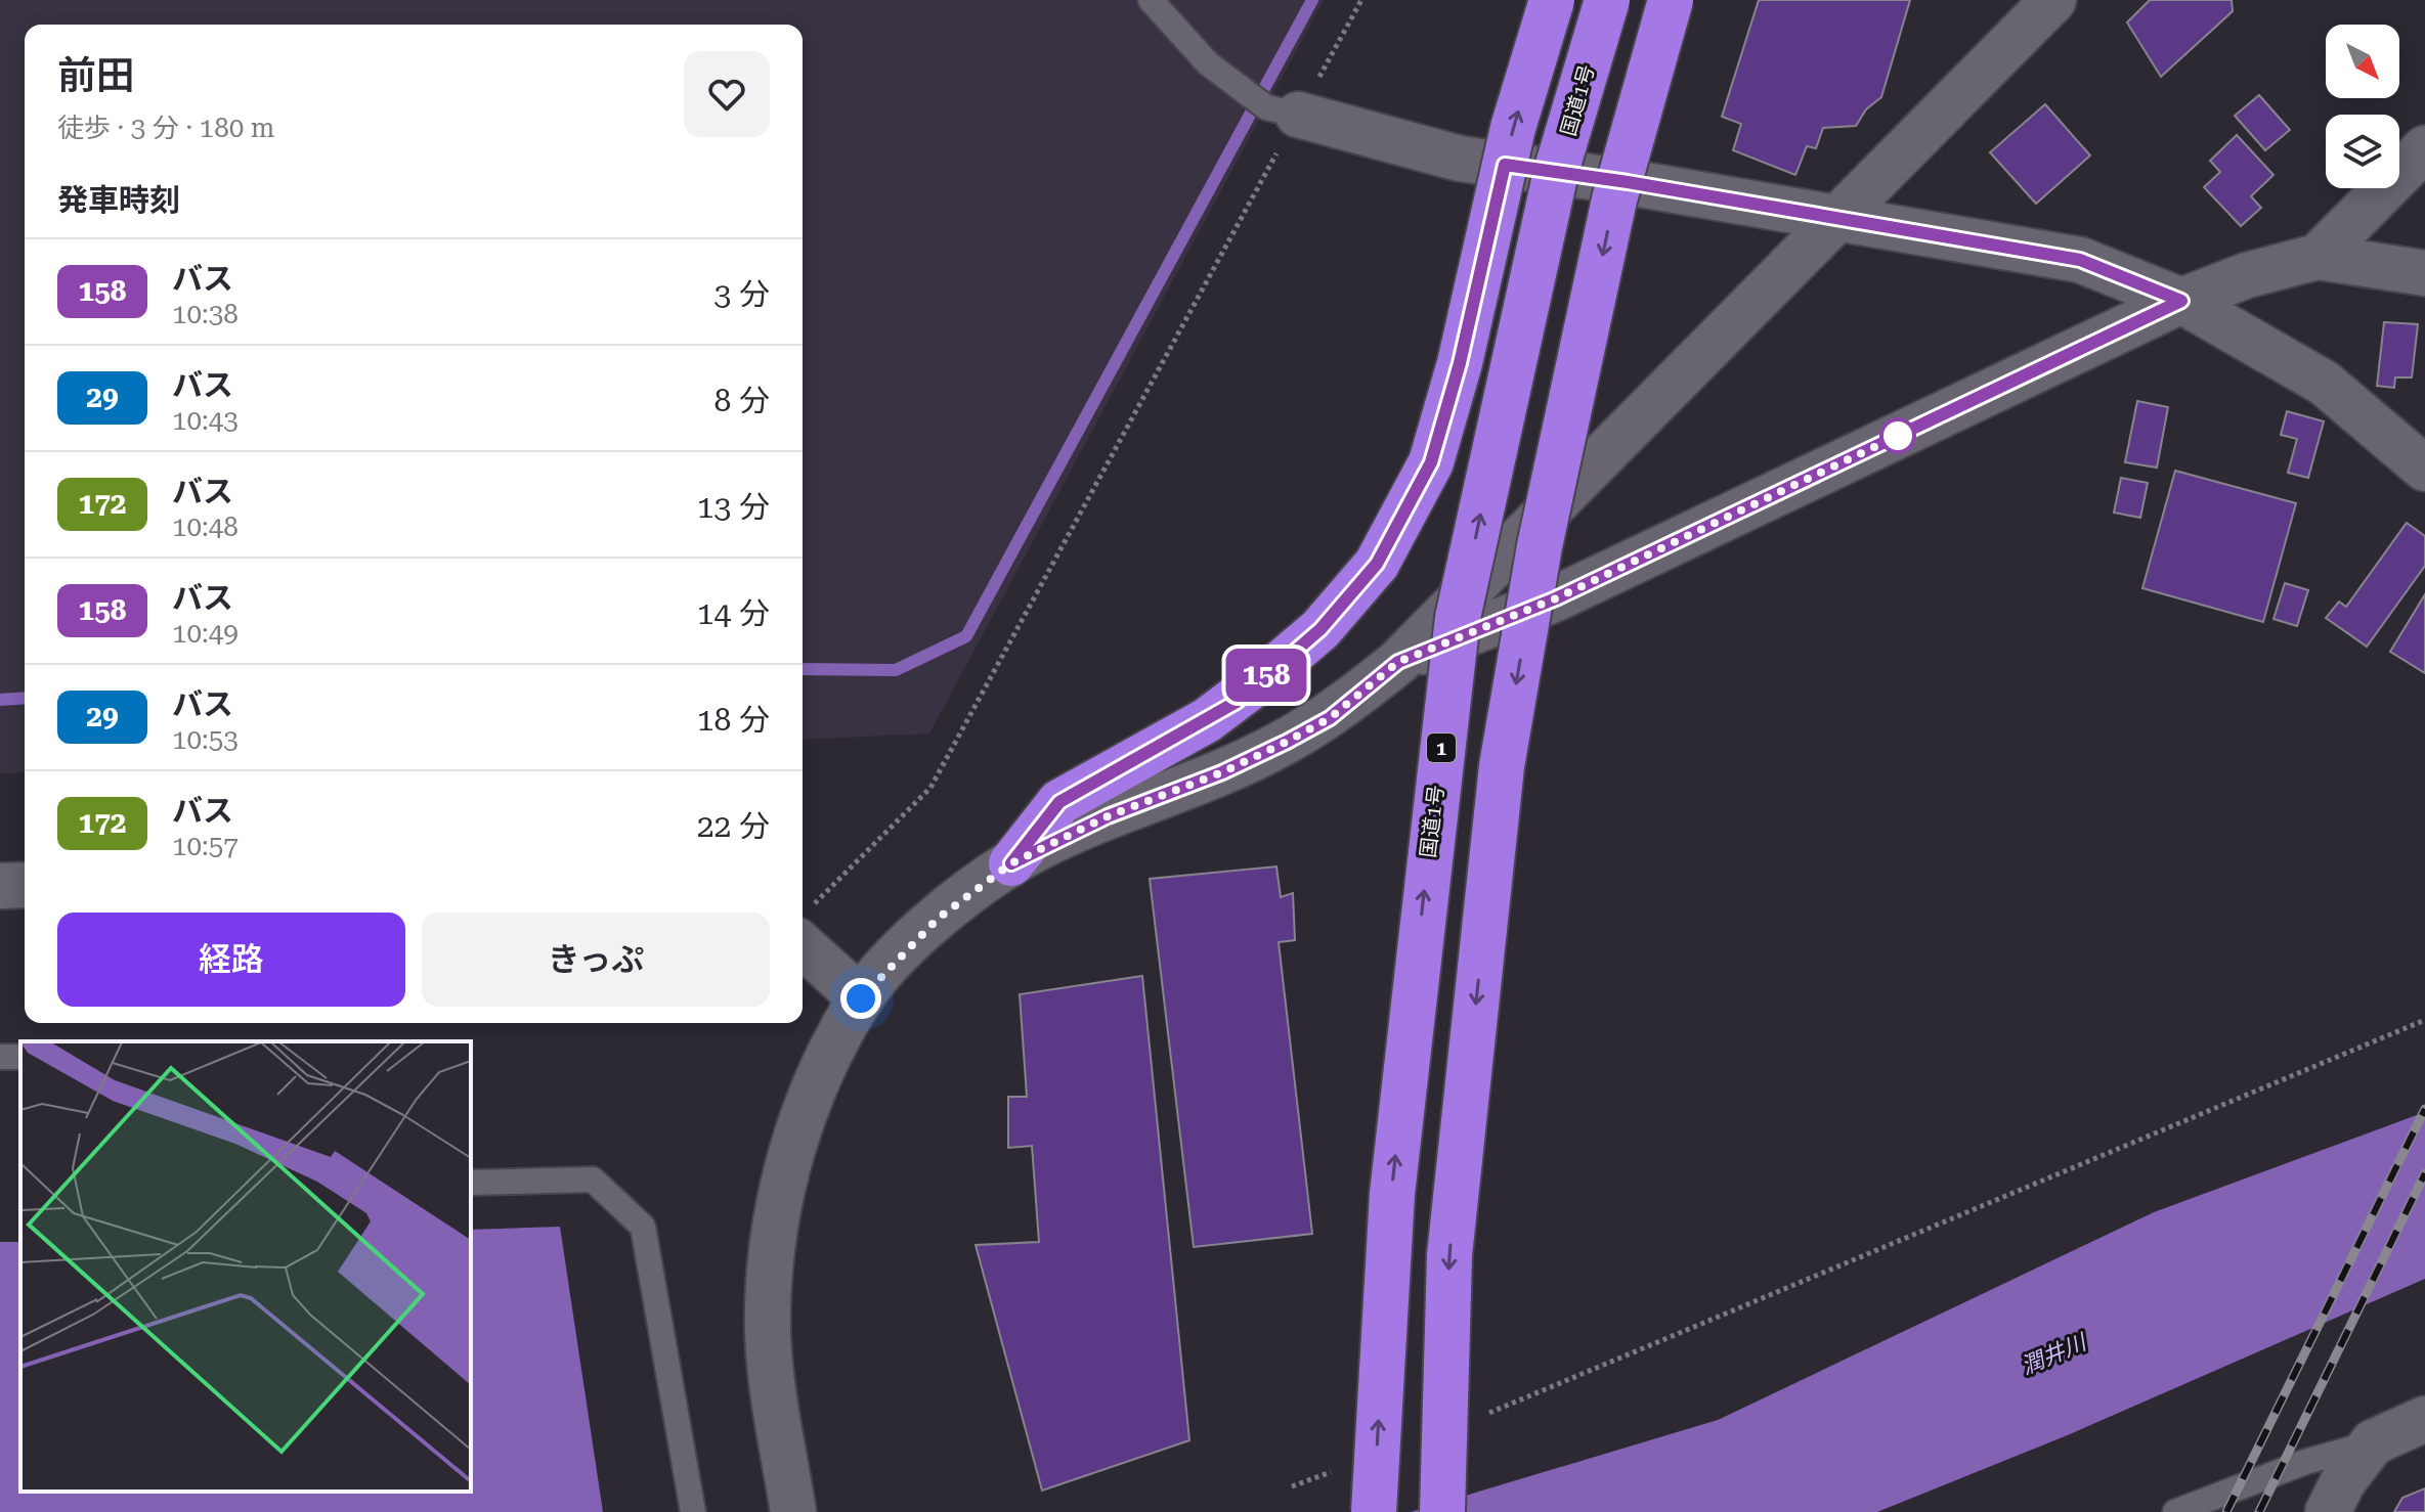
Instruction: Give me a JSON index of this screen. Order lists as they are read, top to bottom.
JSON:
{
  "streets": {
    "highway": ["国道1号", "1"]
  },
  "water": ["潤井川"],
  "lines": ["bus line 158"],
  "north": "bottom right",
  "page": {
    "on_map": "158",
    "heading": [
      ["前田", "徒歩 · 3 分 · 180 m"],
      "発車時刻"
    ],
    "list": [
      {
        "mark": "158",
        "name": "バス",
        "note": "10:38",
        "value": "3 分"
      },
      {
        "mark": "29",
        "name": "バス",
        "note": "10:43",
        "value": "8 分"
      },
      {
        "mark": "172",
        "name": "バス",
        "note": "10:48",
        "value": "13 分"
      },
      {
        "mark": "158",
        "name": "バス",
        "note": "10:49",
        "value": "14 分"
      },
      {
        "mark": "29",
        "name": "バス",
        "note": "10:53",
        "value": "18 分"
      },
      {
        "mark": "172",
        "name": "バス",
        "note": "10:57",
        "value": "22 分"
      }
    ],
    "buttons": ["経路", "きっぷ"]
  }
}
